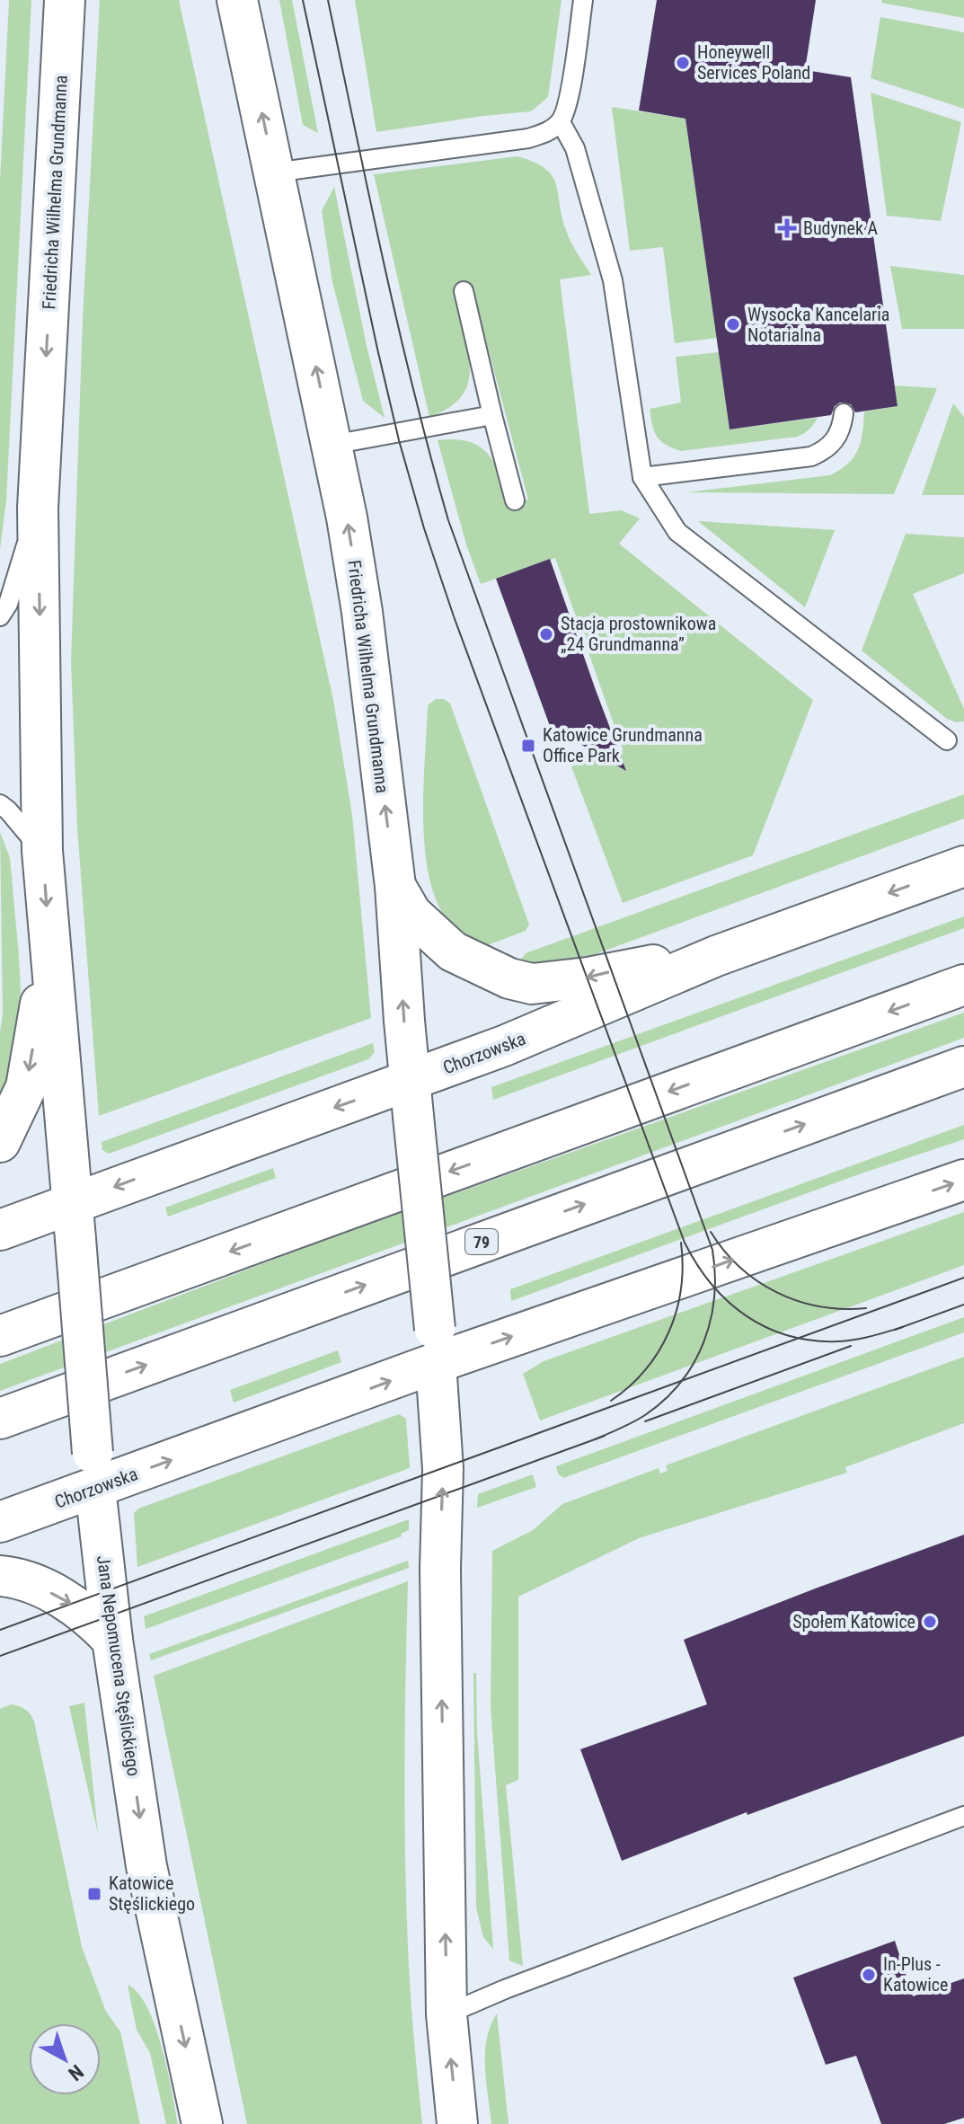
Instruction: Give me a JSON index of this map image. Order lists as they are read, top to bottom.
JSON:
{
  "streets": {
    "main road": [
      "Friedricha Wilhelma Grundmanna",
      "Chorzowska",
      "79",
      "Jana Nepomucena Stęślickiego"
    ]
  },
  "crossings": [
    ["Friedricha Wilhelma Grundmanna", "Chorzowska"],
    ["Friedricha Wilhelma Grundmanna", "Jana Nepomucena Stęślickiego"],
    ["Chorzowska", "Jana Nepomucena Stęślickiego"]
  ],
  "places": {
    "other": [
      "Honeywell Services Poland",
      "Wysocka Kancelaria Notarialna",
      "Stacja prostownikowa „24 Grundmanna”",
      "Społem Katowice",
      "In-Plus - Katowice"
    ],
    "health": ["Budynek A"],
    "transit": ["Katowice Grundmanna Office Park", "Katowice Stęślickiego"]
  },
  "north": "bottom right"
}
